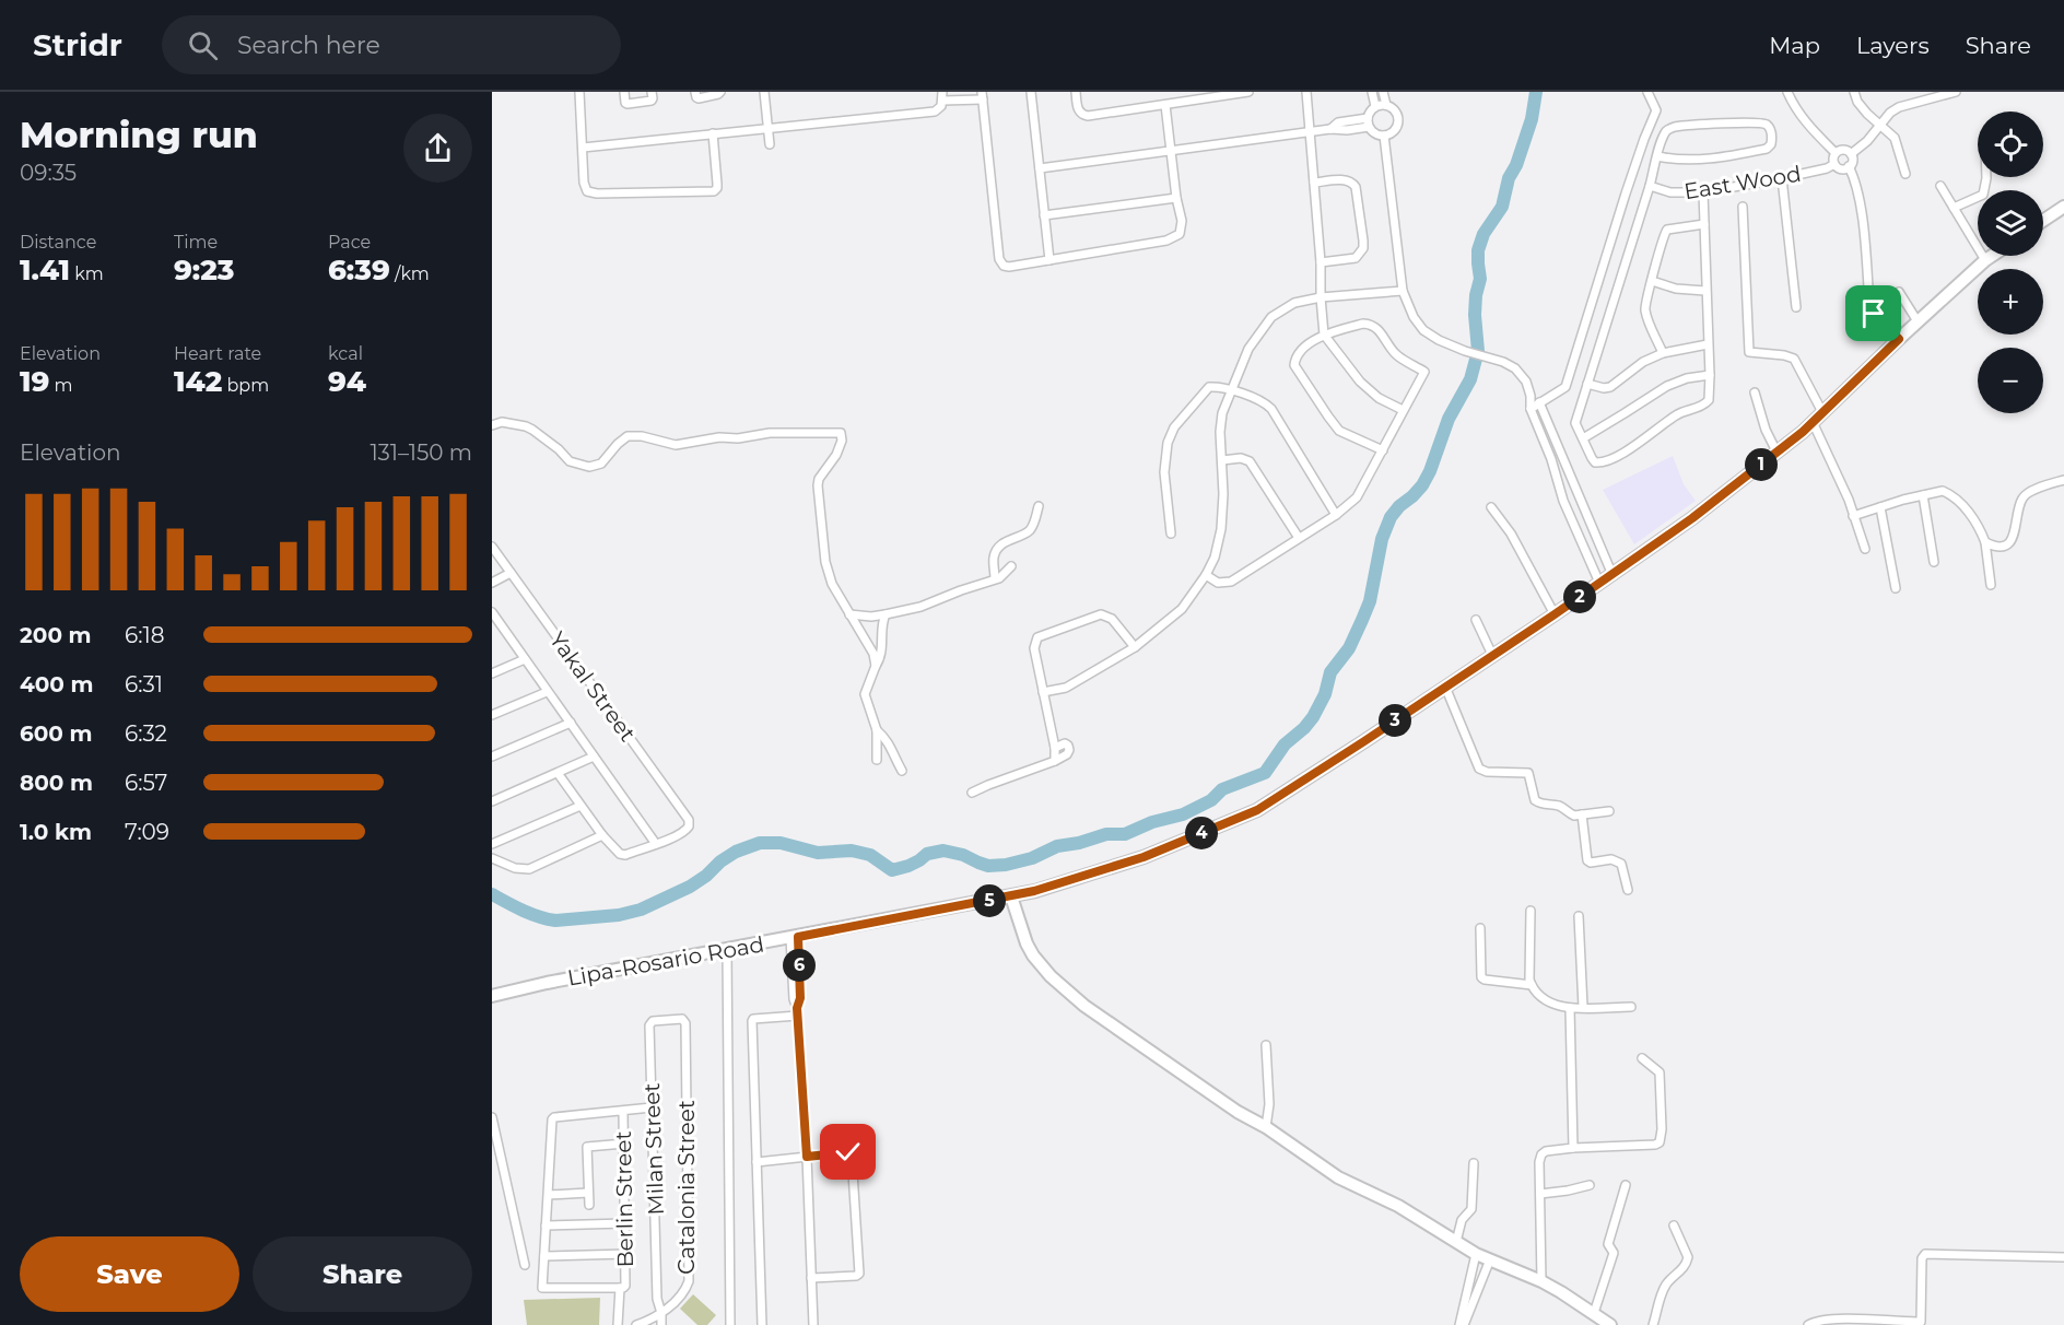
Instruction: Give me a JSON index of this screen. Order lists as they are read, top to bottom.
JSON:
{
  "streets": {
    "main road": ["Lipa-Rosario Road"],
    "street": [
      "East Wood",
      "Yakal Street",
      "Milan Street",
      "Catalonia Street",
      "Berlin Street"
    ]
  },
  "crossings": [
    ["Milan Street", "Catalonia Street"]
  ],
  "page": {
    "header": "Stridr",
    "search": "Search here",
    "nav": ["Map", "Layers", "Share"],
    "heading": ["Morning run", "09:35"],
    "map_buttons": ["+", "−"],
    "stats": [
      ["Distance", "1.41 km"],
      ["Time", "9:23"],
      ["Pace", "6:39 /km"],
      ["Elevation", "19 m"],
      ["Heart rate", "142 bpm"],
      ["kcal", "94"]
    ],
    "chart": ["Elevation", "131–150 m"],
    "pins": [
      "1",
      "2",
      "3",
      "4",
      "5",
      "6"
    ],
    "list": [
      {
        "name": "200 m",
        "note": "6:18"
      },
      {
        "name": "400 m",
        "note": "6:31"
      },
      {
        "name": "600 m",
        "note": "6:32"
      },
      {
        "name": "800 m",
        "note": "6:57"
      },
      {
        "name": "1.0 km",
        "note": "7:09"
      }
    ],
    "buttons": ["Save", "Share"]
  }
}
